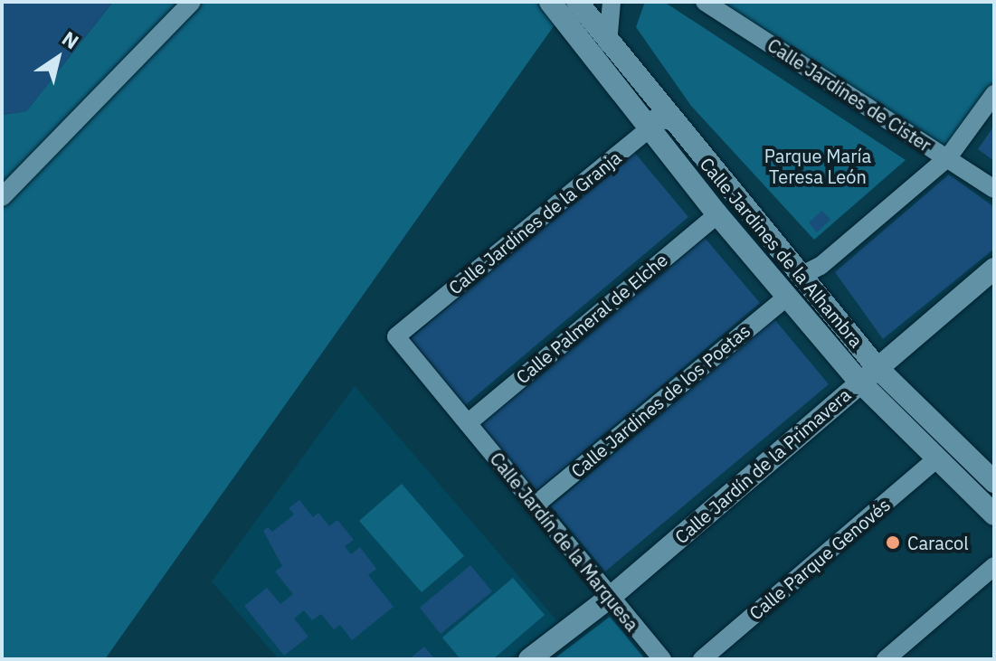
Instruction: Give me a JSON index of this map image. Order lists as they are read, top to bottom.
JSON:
{
  "streets": {
    "street": [
      "Calle Jardines de Cister",
      "Calle Jardines de la Granja",
      "Calle Jardines de la Alhambra",
      "Calle Palmeral de Elche",
      "Calle Jardines de los Poetas",
      "Calle Jardín de la Primavera",
      "Calle Jardín de la Marquesa",
      "Calle Parque Genovés"
    ]
  },
  "crossings": [
    ["Calle Jardines de la Granja", "Calle Jardines de la Alhambra"],
    ["Calle Jardines de la Granja", "Calle Jardín de la Marquesa"],
    ["Calle Jardines de la Alhambra", "Calle Palmeral de Elche"],
    ["Calle Jardines de la Alhambra", "Calle Jardines de los Poetas"],
    ["Calle Jardines de la Alhambra", "Calle Jardín de la Primavera"],
    ["Calle Jardines de la Alhambra", "Calle Parque Genovés"],
    ["Calle Palmeral de Elche", "Calle Jardín de la Marquesa"],
    ["Calle Jardines de los Poetas", "Calle Jardín de la Marquesa"],
    ["Calle Jardín de la Primavera", "Calle Jardín de la Marquesa"]
  ],
  "parks": ["Parque María Teresa León"],
  "places": ["Caracol"],
  "north": "top right"
}
